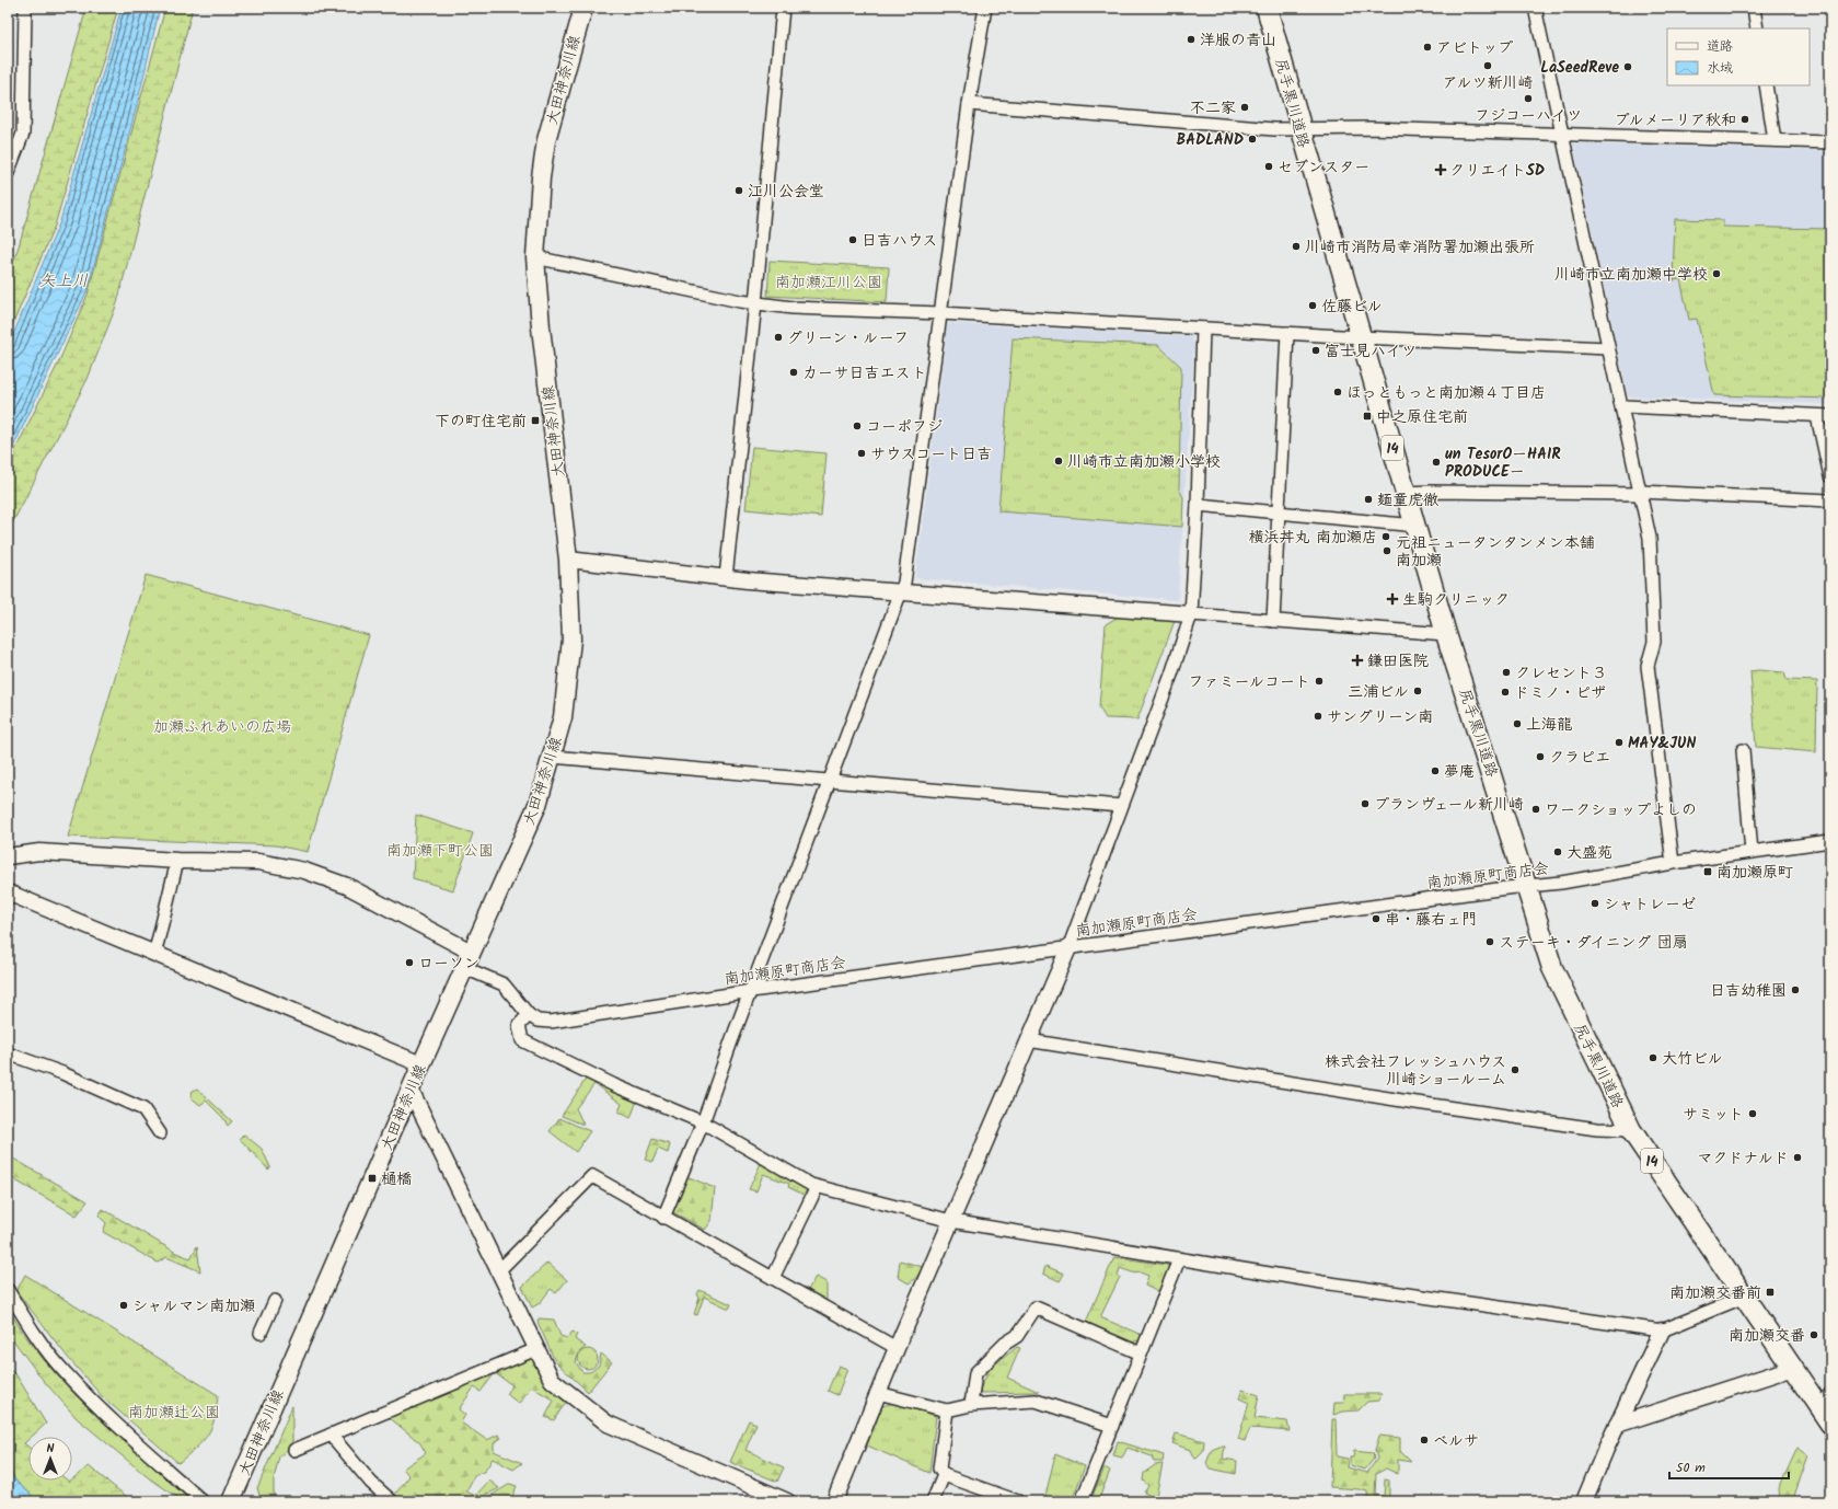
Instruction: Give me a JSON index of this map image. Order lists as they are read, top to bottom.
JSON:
{
  "streets": {
    "main road": ["大田神奈川線", "尻手黒川道路", "14"],
    "street": ["南加瀬原町商店会"]
  },
  "crossings": [
    ["尻手黒川道路", "南加瀬原町商店会"]
  ],
  "water": ["矢上川"],
  "parks": [
    "南加瀬江川公園",
    "加瀬ふれあいの広場",
    "南加瀬下町公園",
    "南加瀬辻公園"
  ],
  "places": {
    "other": [
      "洋服の青山",
      "アビトップ",
      "アルツ新川崎",
      "LaSeedReve",
      "フジコーハイツ",
      "不二家",
      "プルメーリア秋和",
      "BADLAND",
      "セブンスター",
      "江川公会堂",
      "日吉ハウス",
      "川崎市消防局幸消防署加瀬出張所",
      "川崎市立南加瀬中学校",
      "佐藤ビル",
      "グリーン・ルーフ",
      "富士見ハイツ",
      "カーサ日吉エスト",
      "ほっともっと南加瀬４丁目店",
      "コーポフジ",
      "サウスコート日吉",
      "川崎市立南加瀬小学校",
      "un TesorOーHAIR PRODUCEー",
      "麺童虎徹",
      "横浜丼丸 南加瀬店",
      "元祖ニュータンタンメン本舗 南加瀬",
      "クレセント３",
      "ファミールコート",
      "三浦ビル",
      "ドミノ・ピザ",
      "サングリーン南",
      "上海龍",
      "MAY&JUN",
      "クラピエ",
      "夢庵",
      "プランヴェール新川崎",
      "ワークショップよしの",
      "大盛苑",
      "シャトレーゼ",
      "串・藤右ェ門",
      "ステーキ・ダイニング 団扇",
      "ローソン",
      "日吉幼稚園",
      "大竹ビル",
      "株式会社フレッシュハウス 川崎ショールーム",
      "サミット",
      "マクドナルド",
      "シャルマン南加瀬",
      "南加瀬交番",
      "ベルサ"
    ],
    "health": ["クリエイトSD", "生駒クリニック", "鎌田医院"],
    "transit": [
      "中之原住宅前",
      "下の町住宅前",
      "南加瀬原町",
      "樋橋",
      "南加瀬交番前"
    ]
  },
  "legend": ["道路", "水域"],
  "scale_bar": "50 m",
  "north": "top"
}
